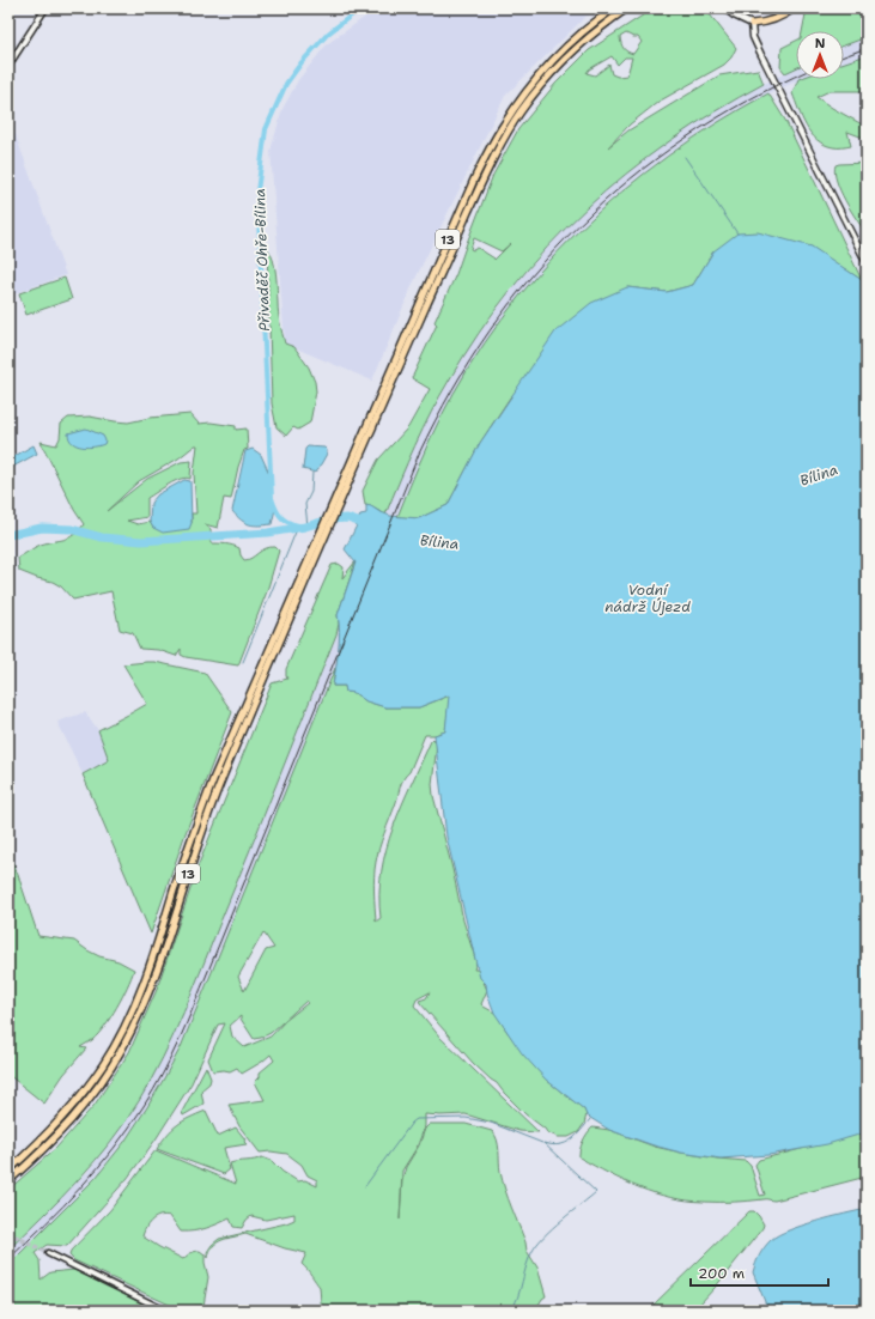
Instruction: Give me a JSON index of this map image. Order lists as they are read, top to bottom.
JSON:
{
  "streets": {
    "highway": ["13"]
  },
  "water": ["Přivaděč Ohře-Bílina", "Bílina", "Vodní nádrž Újezd"],
  "scale_bar": "200 m",
  "north": "top"
}
